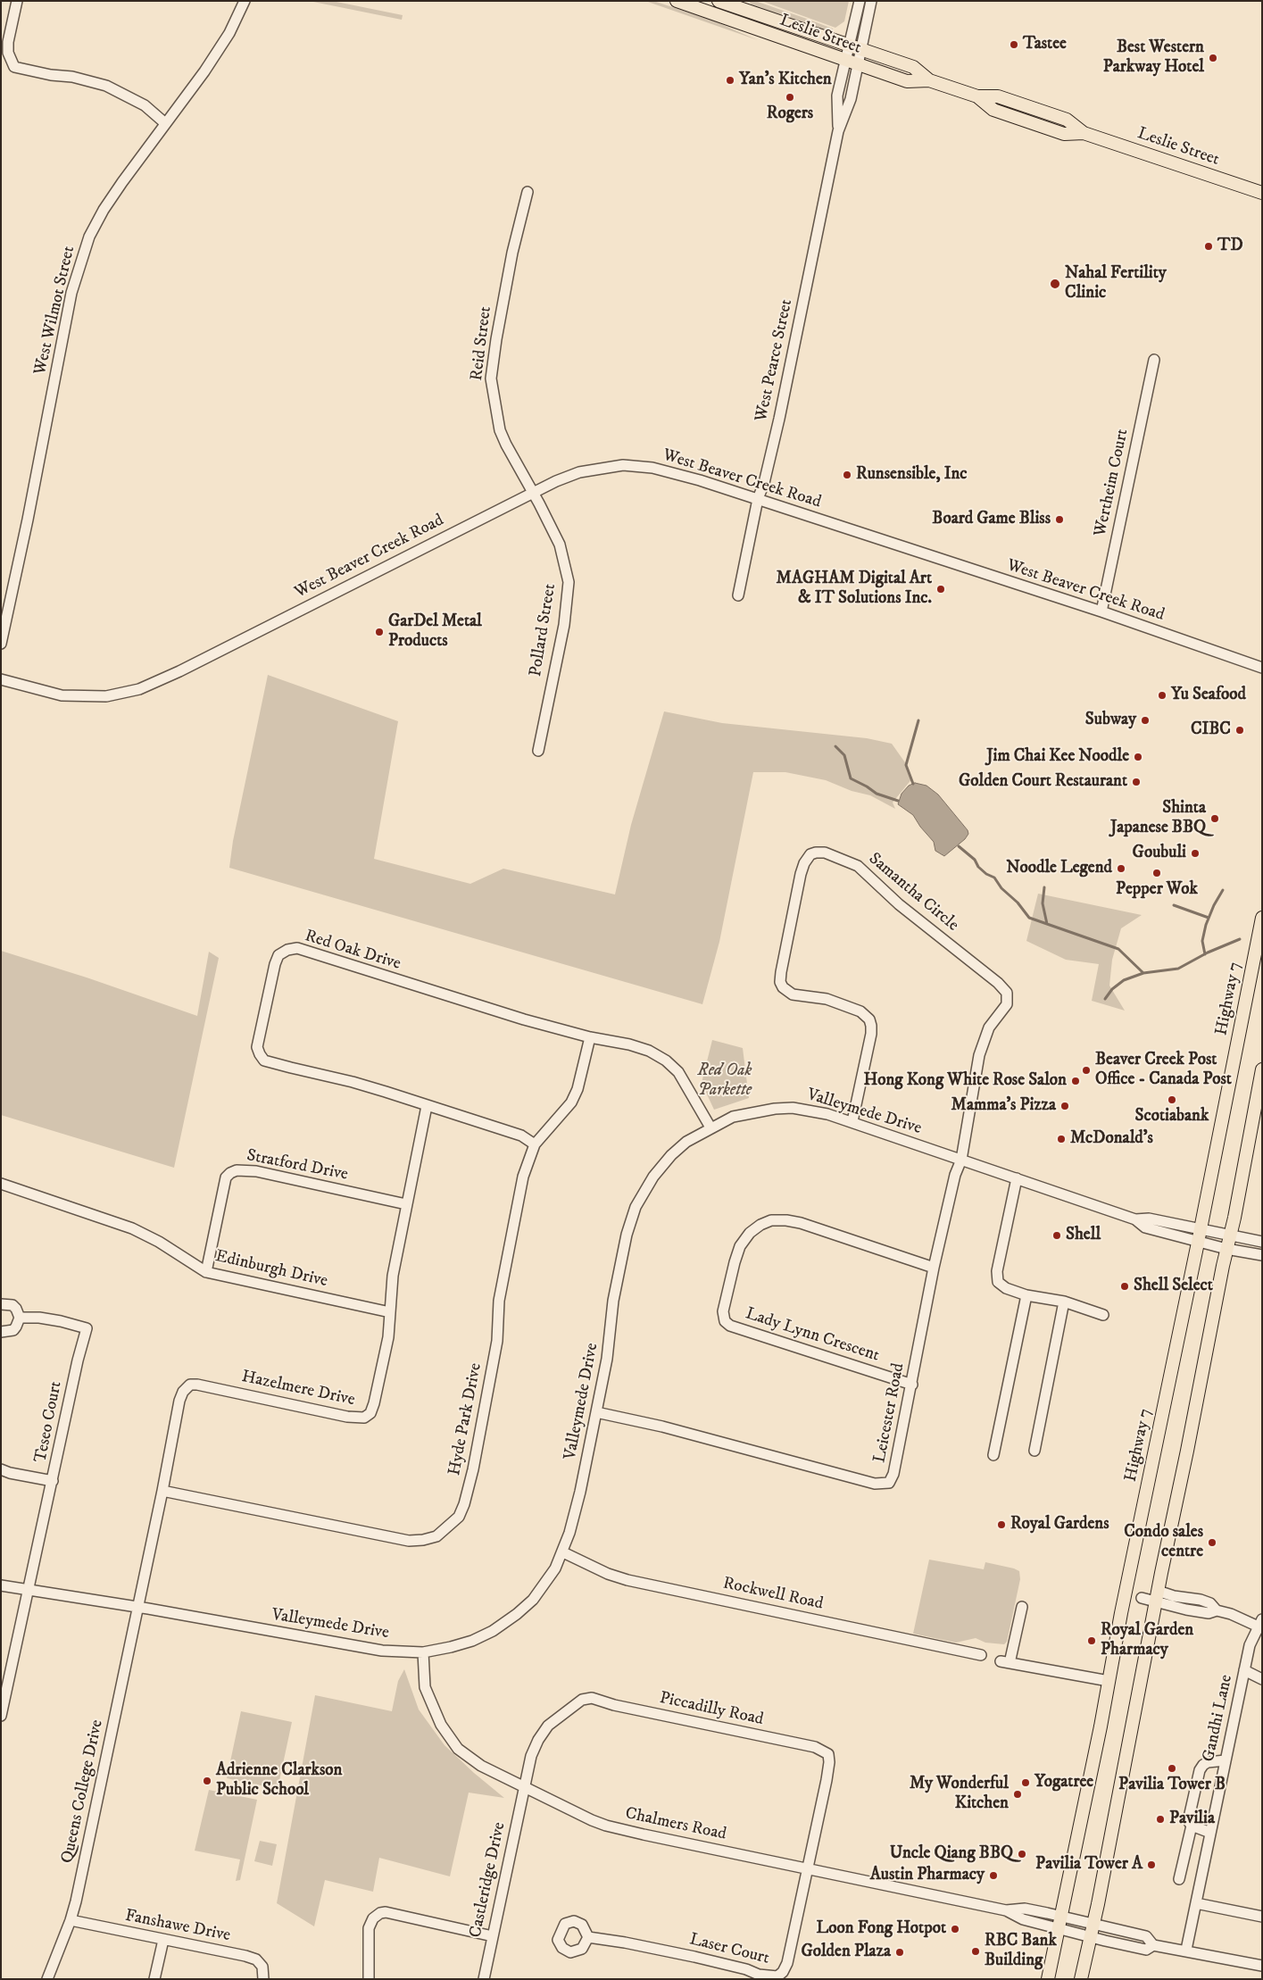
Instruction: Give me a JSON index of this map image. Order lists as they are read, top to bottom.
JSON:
{
  "streets": {
    "main road": ["Leslie Street", "Highway 7"],
    "street": [
      "West Wilmot Street",
      "Reid Street",
      "West Pearce Street",
      "West Beaver Creek Road",
      "Wertheim Court",
      "Pollard Street",
      "Samantha Circle",
      "Red Oak Drive",
      "Valleymede Drive",
      "Stratford Drive",
      "Edinburgh Drive",
      "Lady Lynn Crescent",
      "Hazelmere Drive",
      "Leicester Road",
      "Hyde Park Drive",
      "Teseo Court",
      "Rockwell Road",
      "Piccadilly Road",
      "Gandhi Lane",
      "Queens College Drive",
      "Chalmers Road",
      "Castleridge Drive",
      "Fanshawe Drive",
      "Laser Court"
    ]
  },
  "crossings": [
    ["Leslie Street", "West Pearce Street"],
    ["Reid Street", "West Beaver Creek Road"],
    ["Reid Street", "Pollard Street"],
    ["West Pearce Street", "West Beaver Creek Road"],
    ["West Beaver Creek Road", "Wertheim Court"],
    ["West Beaver Creek Road", "Pollard Street"],
    ["Samantha Circle", "Valleymede Drive"],
    ["Samantha Circle", "Leicester Road"],
    ["Red Oak Drive", "Valleymede Drive"],
    ["Red Oak Drive", "Hazelmere Drive"],
    ["Red Oak Drive", "Hyde Park Drive"],
    ["Highway 7", "Valleymede Drive"],
    ["Highway 7", "Chalmers Road"],
    ["Valleymede Drive", "Hazelmere Drive"],
    ["Valleymede Drive", "Leicester Road"],
    ["Valleymede Drive", "Teseo Court"],
    ["Valleymede Drive", "Rockwell Road"],
    ["Valleymede Drive", "Queens College Drive"],
    ["Valleymede Drive", "Chalmers Road"],
    ["Stratford Drive", "Edinburgh Drive"],
    ["Stratford Drive", "Hazelmere Drive"],
    ["Edinburgh Drive", "Hazelmere Drive"],
    ["Lady Lynn Crescent", "Leicester Road"],
    ["Hazelmere Drive", "Hyde Park Drive"],
    ["Hazelmere Drive", "Queens College Drive"],
    ["Piccadilly Road", "Chalmers Road"],
    ["Piccadilly Road", "Castleridge Drive"],
    ["Piccadilly Road", "Laser Court"],
    ["Queens College Drive", "Fanshawe Drive"],
    ["Chalmers Road", "Castleridge Drive"],
    ["Chalmers Road", "Laser Court"]
  ],
  "parks": ["Red Oak Parkette"],
  "places": [
    "Tastee",
    "Best Western Parkway Hotel",
    "Yan's Kitchen",
    "Rogers",
    "TD",
    "Nahal Fertility Clinic",
    "Runsensible, Inc",
    "Board Game Bliss",
    "MAGHAM Digital Art & IT Solutions Inc.",
    "GarDel Metal Products",
    "Yu Seafood",
    "Subway",
    "CIBC",
    "Jim Chai Kee Noodle",
    "Golden Court Restaurant",
    "Shinta Japanese BBQ",
    "Goubuli",
    "Noodle Legend",
    "Pepper Wok",
    "Beaver Creek Post Office - Canada Post",
    "Hong Kong White Rose Salon",
    "Scotiabank",
    "Mamma's Pizza",
    "McDonald's",
    "Shell",
    "Shell Select",
    "Royal Gardens",
    "Condo sales centre",
    "Royal Garden Pharmacy",
    "Pavilia Tower B",
    "Adrienne Clarkson Public School",
    "Yogatree",
    "My Wonderful Kitchen",
    "Pavilia",
    "Uncle Qiang BBQ",
    "Pavilia Tower A",
    "Austin Pharmacy",
    "Loon Fong Hotpot",
    "RBC Bank Building",
    "Golden Plaza"
  ]
}
